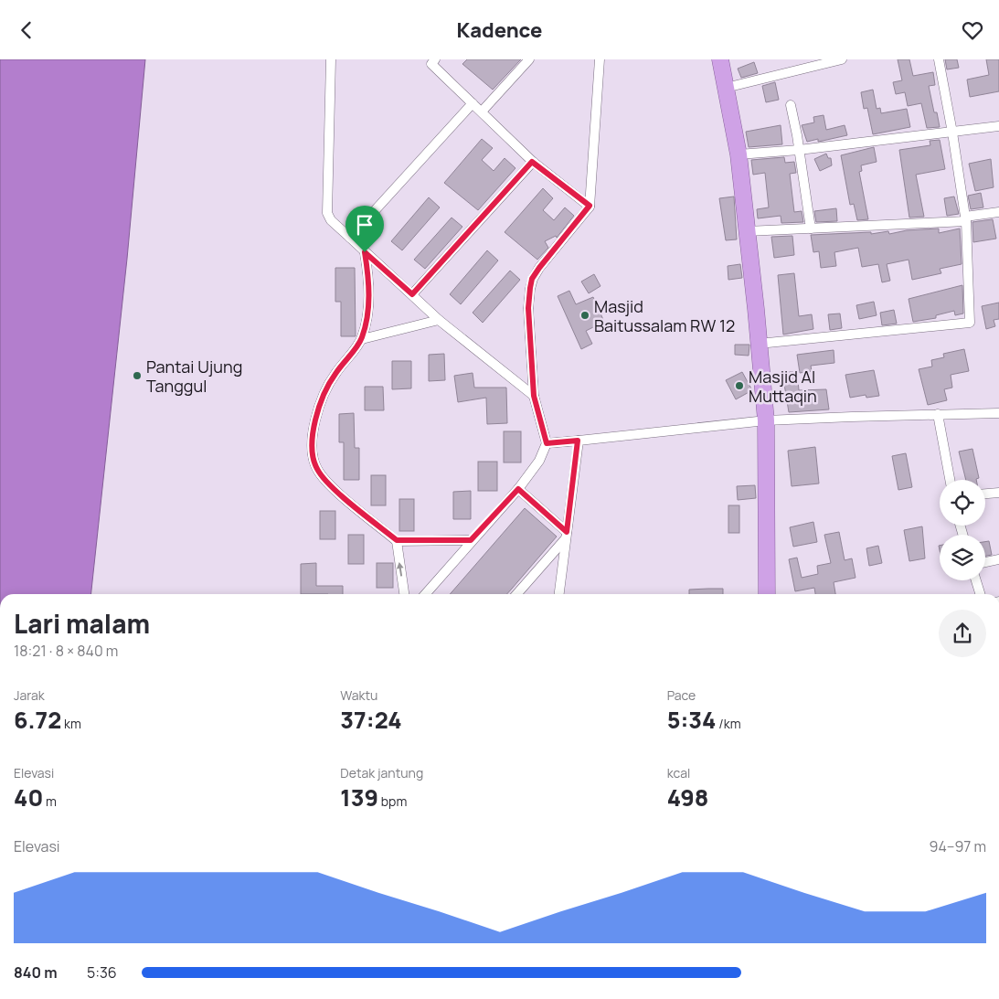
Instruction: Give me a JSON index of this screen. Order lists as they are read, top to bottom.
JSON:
{
  "places": ["Masjid Baitussalam RW 12", "Pantai Ujung Tanggul", "Masjid Al Muttaqin"],
  "page": {
    "header": "Kadence",
    "heading": ["Lari malam", "18:21 · 8 × 840 m"],
    "stats": [
      ["Jarak", "6.72 km"],
      ["Waktu", "37:24"],
      ["Pace", "5:34 /km"],
      ["Elevasi", "40 m"],
      ["Detak jantung", "139 bpm"],
      ["kcal", "498"]
    ],
    "chart": ["Elevasi", "94–97 m"],
    "list": [
      {
        "name": "840 m",
        "note": "5:36"
      }
    ]
  }
}
